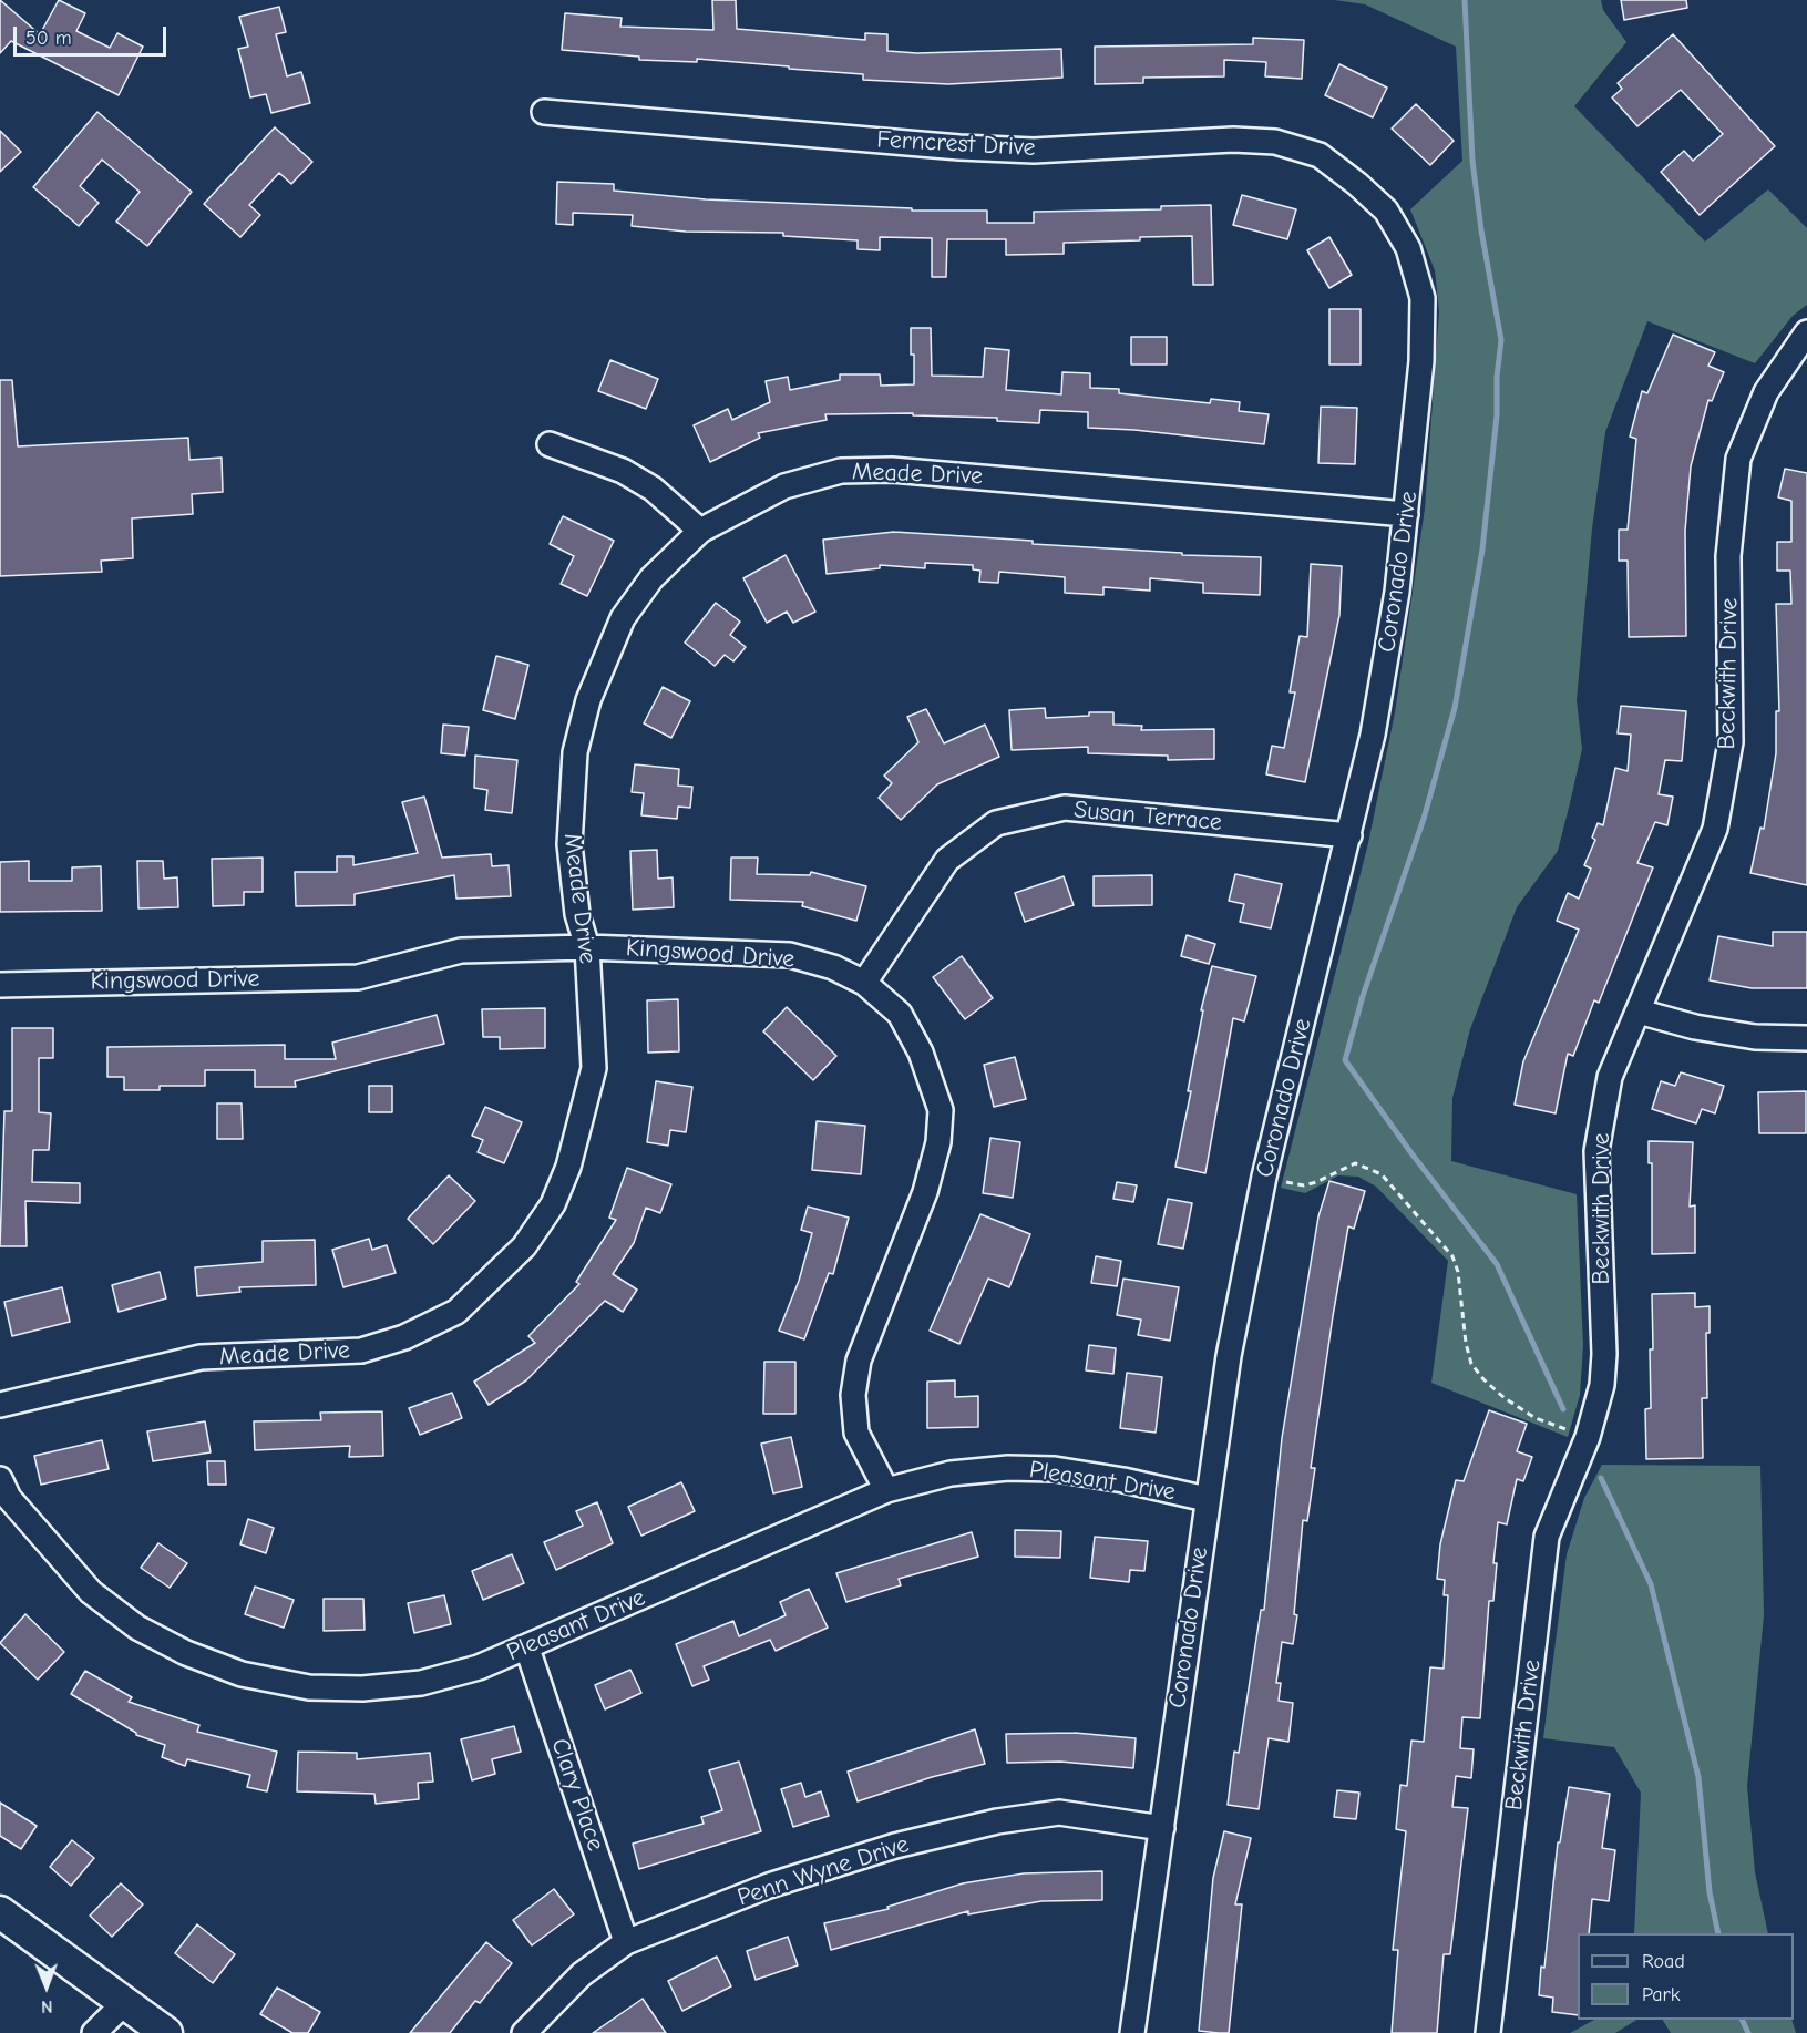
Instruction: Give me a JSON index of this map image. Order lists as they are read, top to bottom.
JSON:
{
  "streets": {
    "street": [
      "Ferncrest Drive",
      "Meade Drive",
      "Coronado Drive",
      "Beckwith Drive",
      "Susan Terrace",
      "Kingswood Drive",
      "Pleasant Drive",
      "Clary Place",
      "Penn Wyne Drive"
    ]
  },
  "crossings": [
    ["Ferncrest Drive", "Coronado Drive"],
    ["Meade Drive", "Coronado Drive"],
    ["Meade Drive", "Kingswood Drive"],
    ["Coronado Drive", "Susan Terrace"],
    ["Coronado Drive", "Pleasant Drive"],
    ["Coronado Drive", "Penn Wyne Drive"],
    ["Susan Terrace", "Kingswood Drive"],
    ["Kingswood Drive", "Pleasant Drive"],
    ["Pleasant Drive", "Clary Place"],
    ["Clary Place", "Penn Wyne Drive"]
  ],
  "legend": ["Road", "Park"],
  "scale_bar": "50 m",
  "north": "bottom"
}
